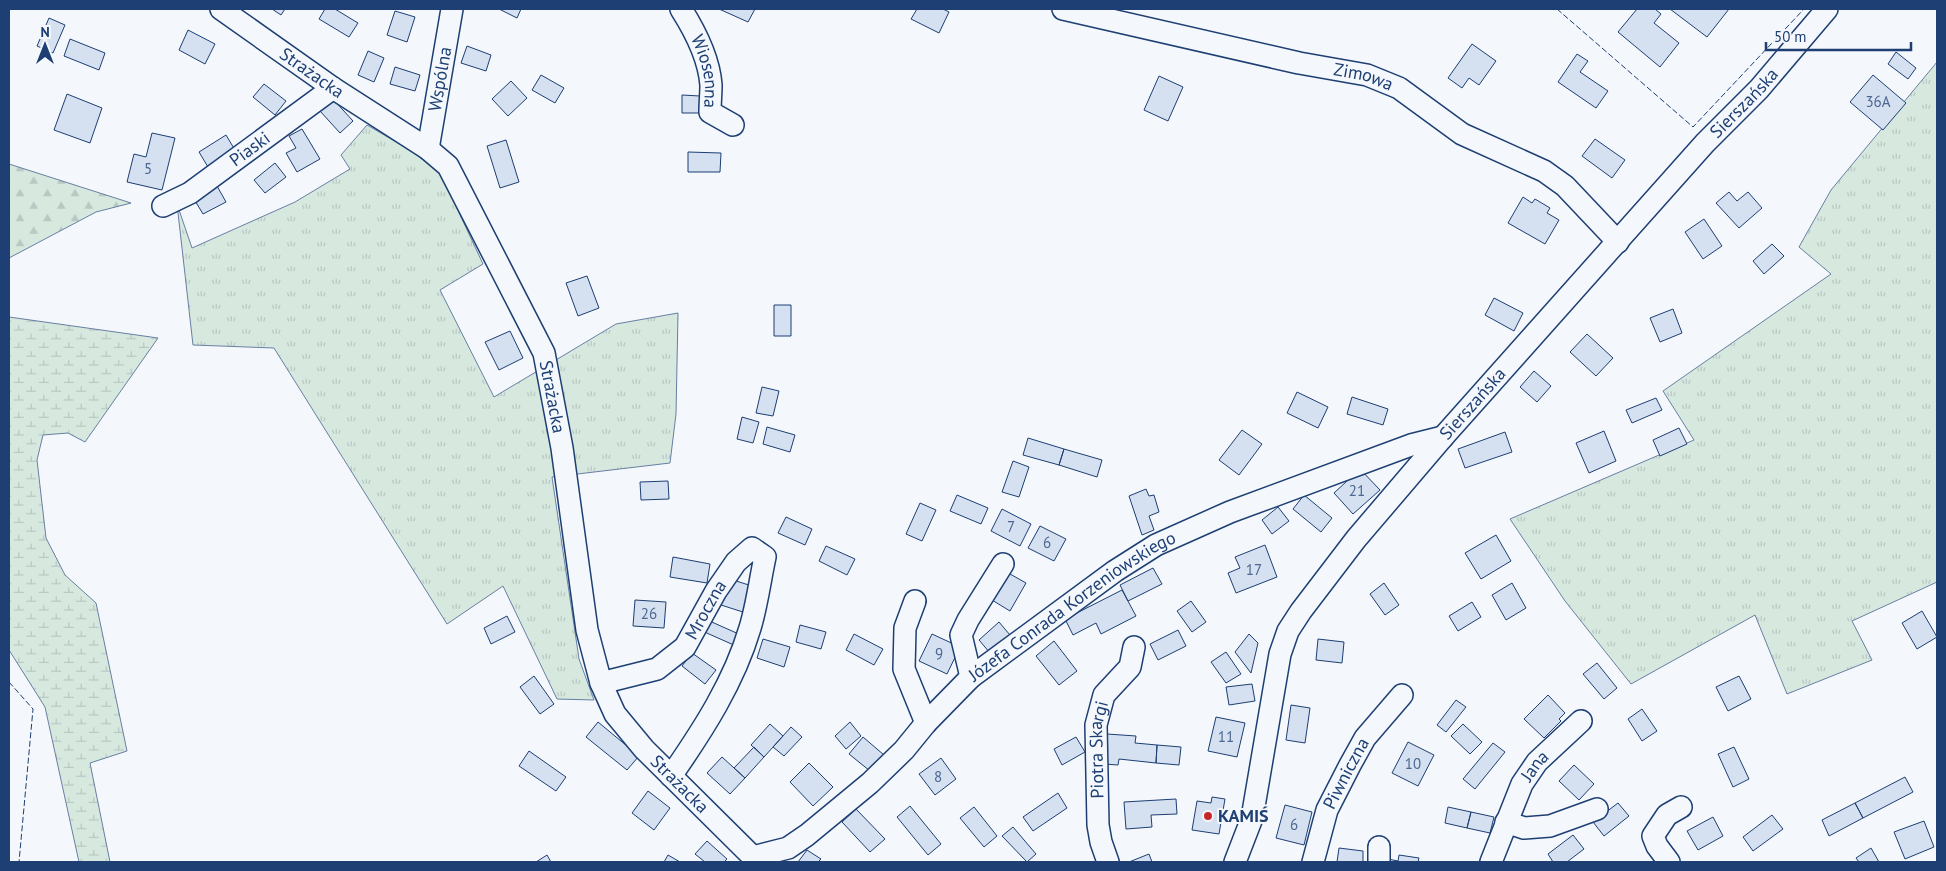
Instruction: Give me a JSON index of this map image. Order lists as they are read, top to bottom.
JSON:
{
  "streets": {
    "street": [
      "Wiosenna",
      "Strażacka",
      "Zimowa",
      "Wspólna",
      "Sierszańska",
      "Piaski",
      "Józefa Conrada Korzeniowskiego",
      "Mroczna",
      "Piotra Skargi",
      "Jana",
      "Piwniczna"
    ]
  },
  "crossings": [
    ["Strażacka", "Wspólna"],
    ["Strażacka", "Piaski"],
    ["Strażacka", "Józefa Conrada Korzeniowskiego"],
    ["Strażacka", "Mroczna"],
    ["Zimowa", "Sierszańska"],
    ["Sierszańska", "Józefa Conrada Korzeniowskiego"]
  ],
  "places": ["KAMIŚ"],
  "house_numbers": [
    "36A",
    "5",
    "21",
    "7",
    "6",
    "17",
    "26",
    "9",
    "11",
    "10",
    "8",
    "6"
  ],
  "scale_bar": "50 m",
  "north": "top"
}
